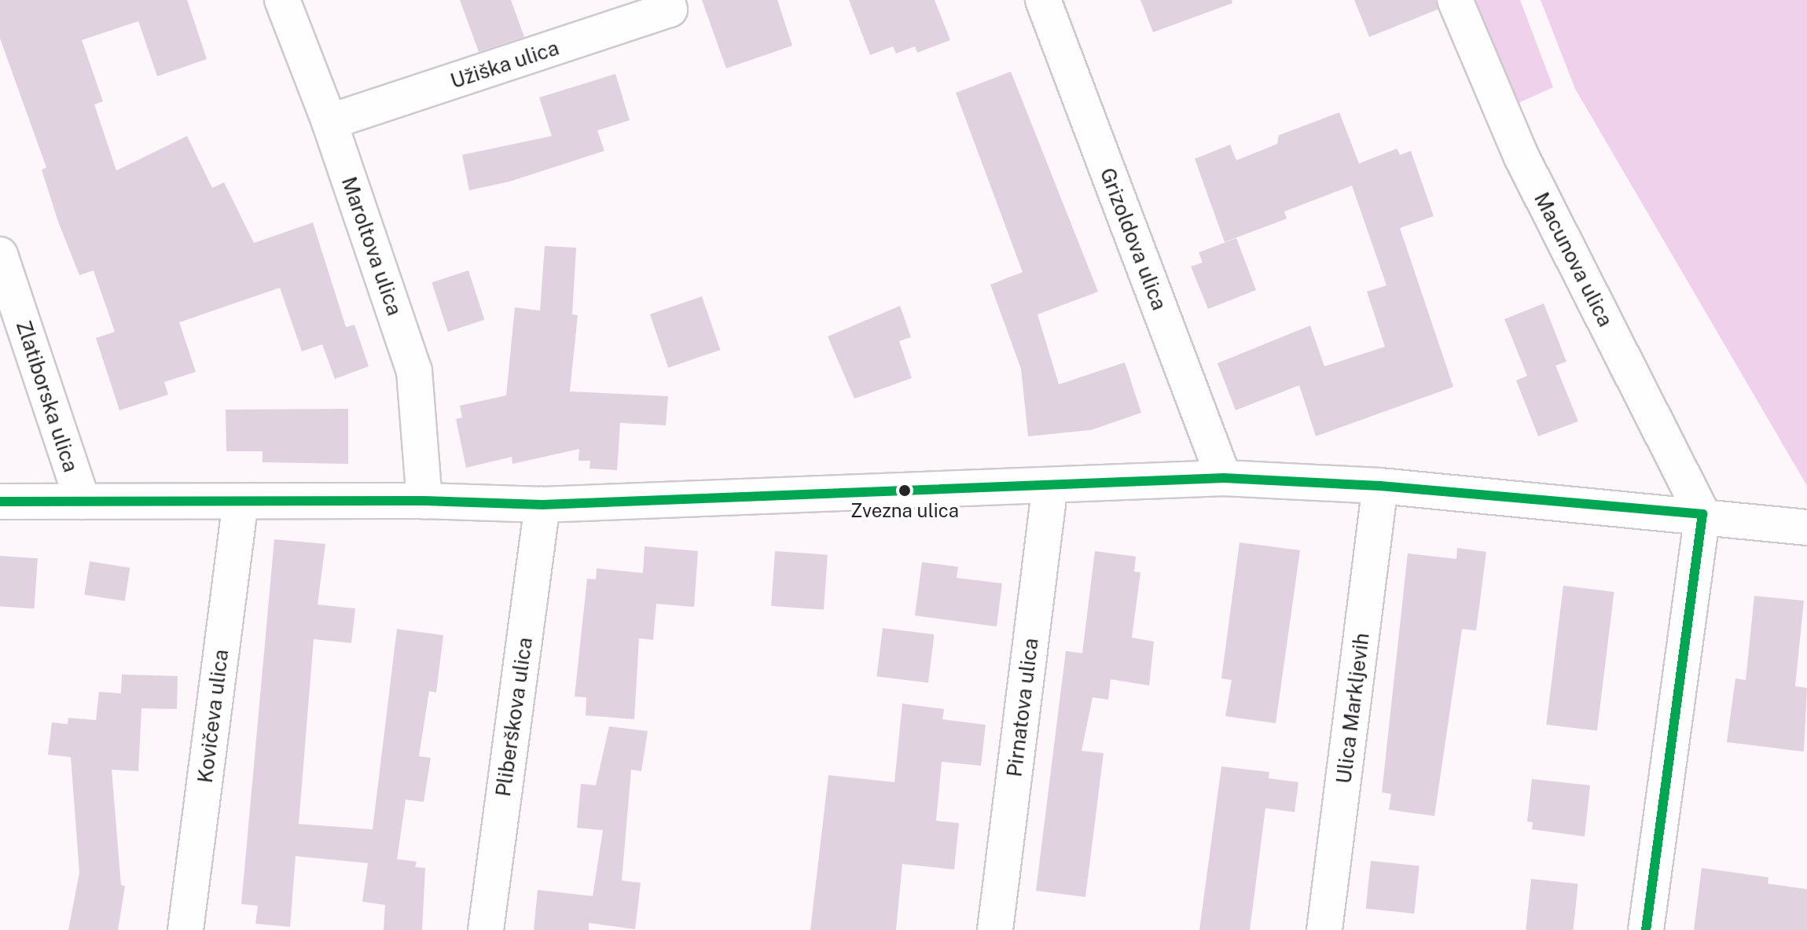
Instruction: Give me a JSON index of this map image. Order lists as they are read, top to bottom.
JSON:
{
  "streets": {
    "street": [
      "Užiška ulica",
      "Grizoldova ulica",
      "Maroltova ulica",
      "Macunova ulica",
      "Zlatiborska ulica",
      "Pirnatova ulica",
      "Ulica Markljevih",
      "Kovičeva ulica",
      "Pliberškova ulica"
    ]
  },
  "crossings": [
    ["Užiška ulica", "Maroltova ulica"]
  ],
  "places": ["Zvezna ulica"]
}
